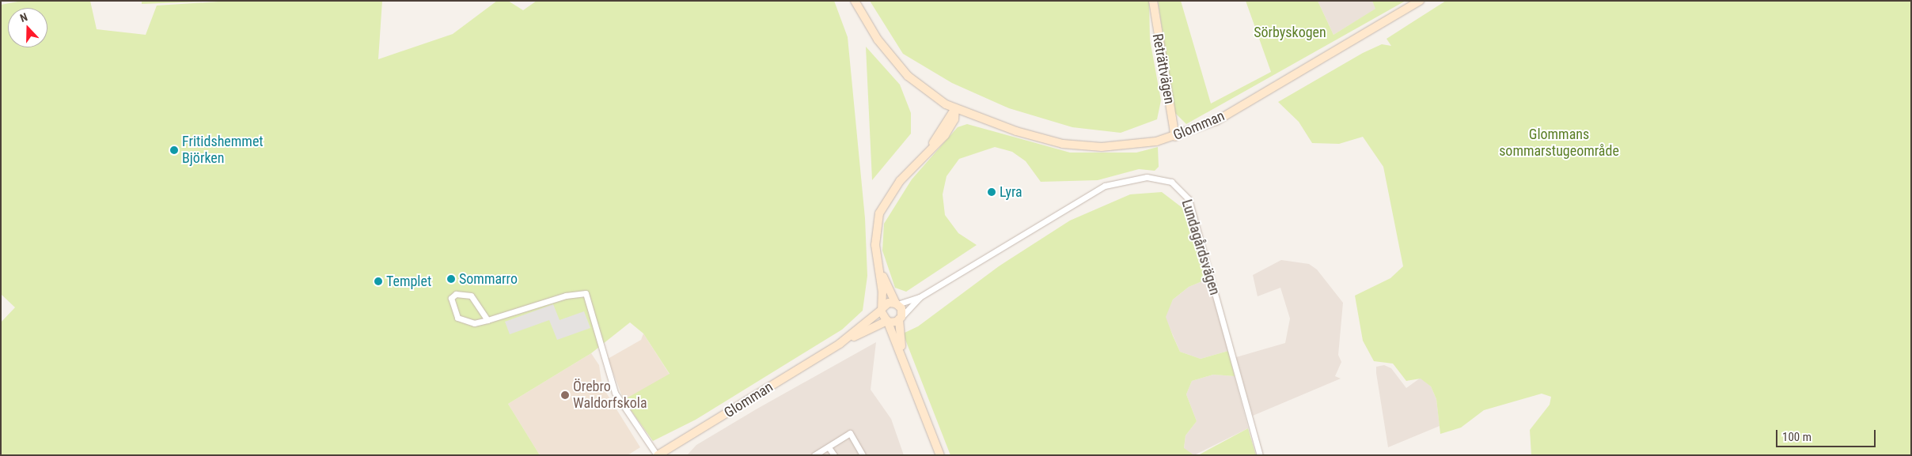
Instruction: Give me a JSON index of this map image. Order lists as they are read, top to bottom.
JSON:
{
  "streets": {
    "street": ["Reträttvägen", "Glomman", "Lundagårdsvägen"]
  },
  "crossings": [
    ["Reträttvägen", "Glomman"],
    ["Glomman", "Lundagårdsvägen"]
  ],
  "parks": ["Sörbyskogen", "Glommans sommarstugeområde"],
  "places": [
    "Fritidshemmet Björken",
    "Lyra",
    "Sommarro",
    "Templet",
    "Örebro Waldorfskola"
  ],
  "scale_bar": "100 m",
  "north": "top"
}
